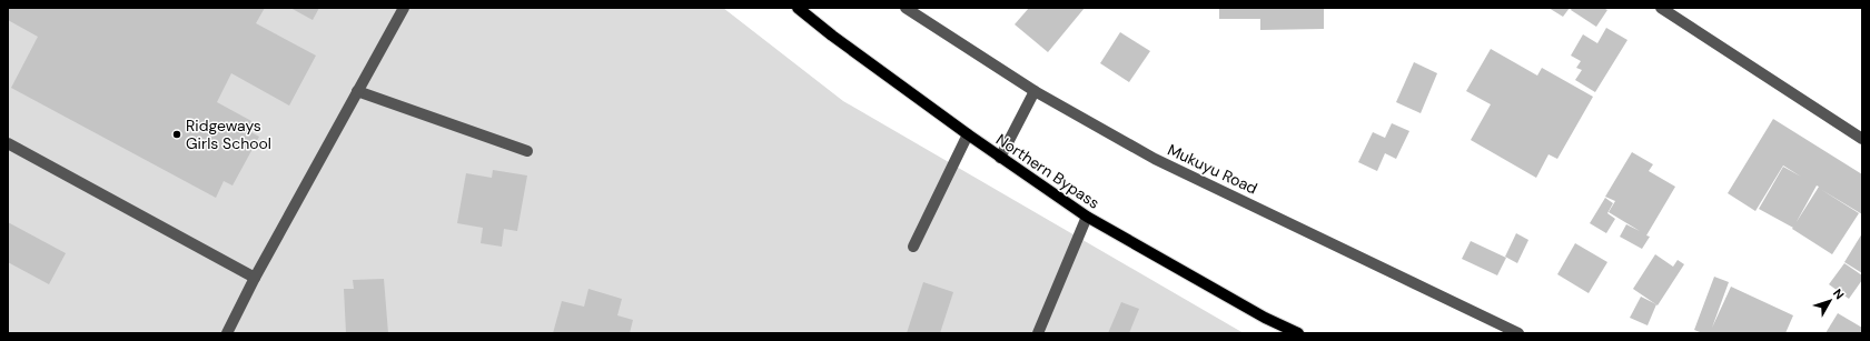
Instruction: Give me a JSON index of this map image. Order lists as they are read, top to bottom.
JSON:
{
  "streets": {
    "main road": ["Northern Bypass"],
    "street": ["Mukuyu Road"]
  },
  "places": ["Ridgeways Girls School"],
  "north": "top right"
}
